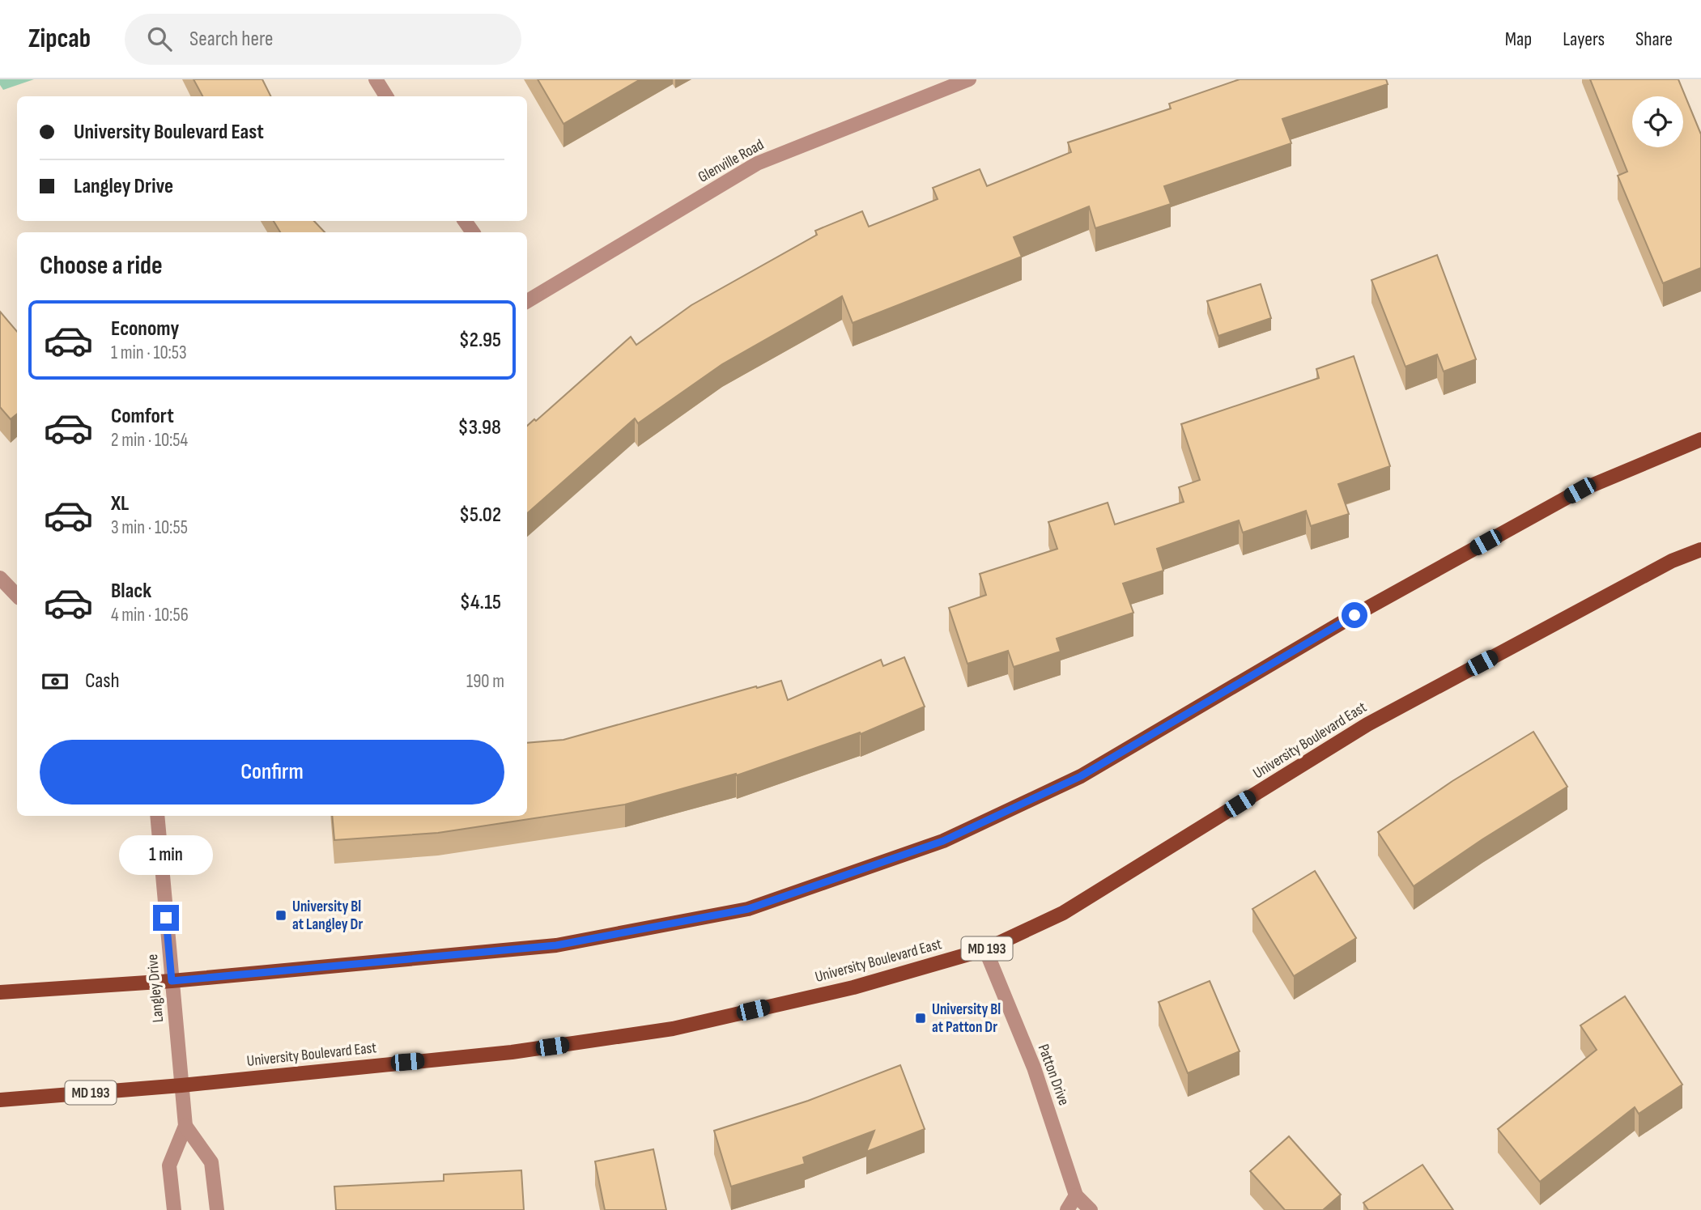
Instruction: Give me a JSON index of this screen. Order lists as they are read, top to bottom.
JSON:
{
  "streets": {
    "main road": ["University Boulevard East", "MD 193"],
    "street": ["Glenville Road", "Langley Drive", "Patton Drive"]
  },
  "crossings": [
    ["University Boulevard East", "Langley Drive"],
    ["University Boulevard East", "Patton Drive"]
  ],
  "places": {
    "transit": ["University Bl at Langley Dr", "University Bl at Patton Dr"]
  },
  "page": {
    "header": "Zipcab",
    "search": "Search here",
    "nav": ["Map", "Layers", "Share"],
    "banner": ["University Boulevard East", "Langley Drive"],
    "heading": "Choose a ride",
    "list": [
      {
        "name": "Economy",
        "note": "1 min · 10:53",
        "value": "$2.95"
      },
      {
        "name": "Comfort",
        "note": "2 min · 10:54",
        "value": "$3.98"
      },
      {
        "name": "XL",
        "note": "3 min · 10:55",
        "value": "$5.02"
      },
      {
        "name": "Black",
        "note": "4 min · 10:56",
        "value": "$4.15"
      }
    ],
    "pay": ["Cash", "190 m"],
    "buttons": "Confirm",
    "bubble": "1 min"
  }
}
